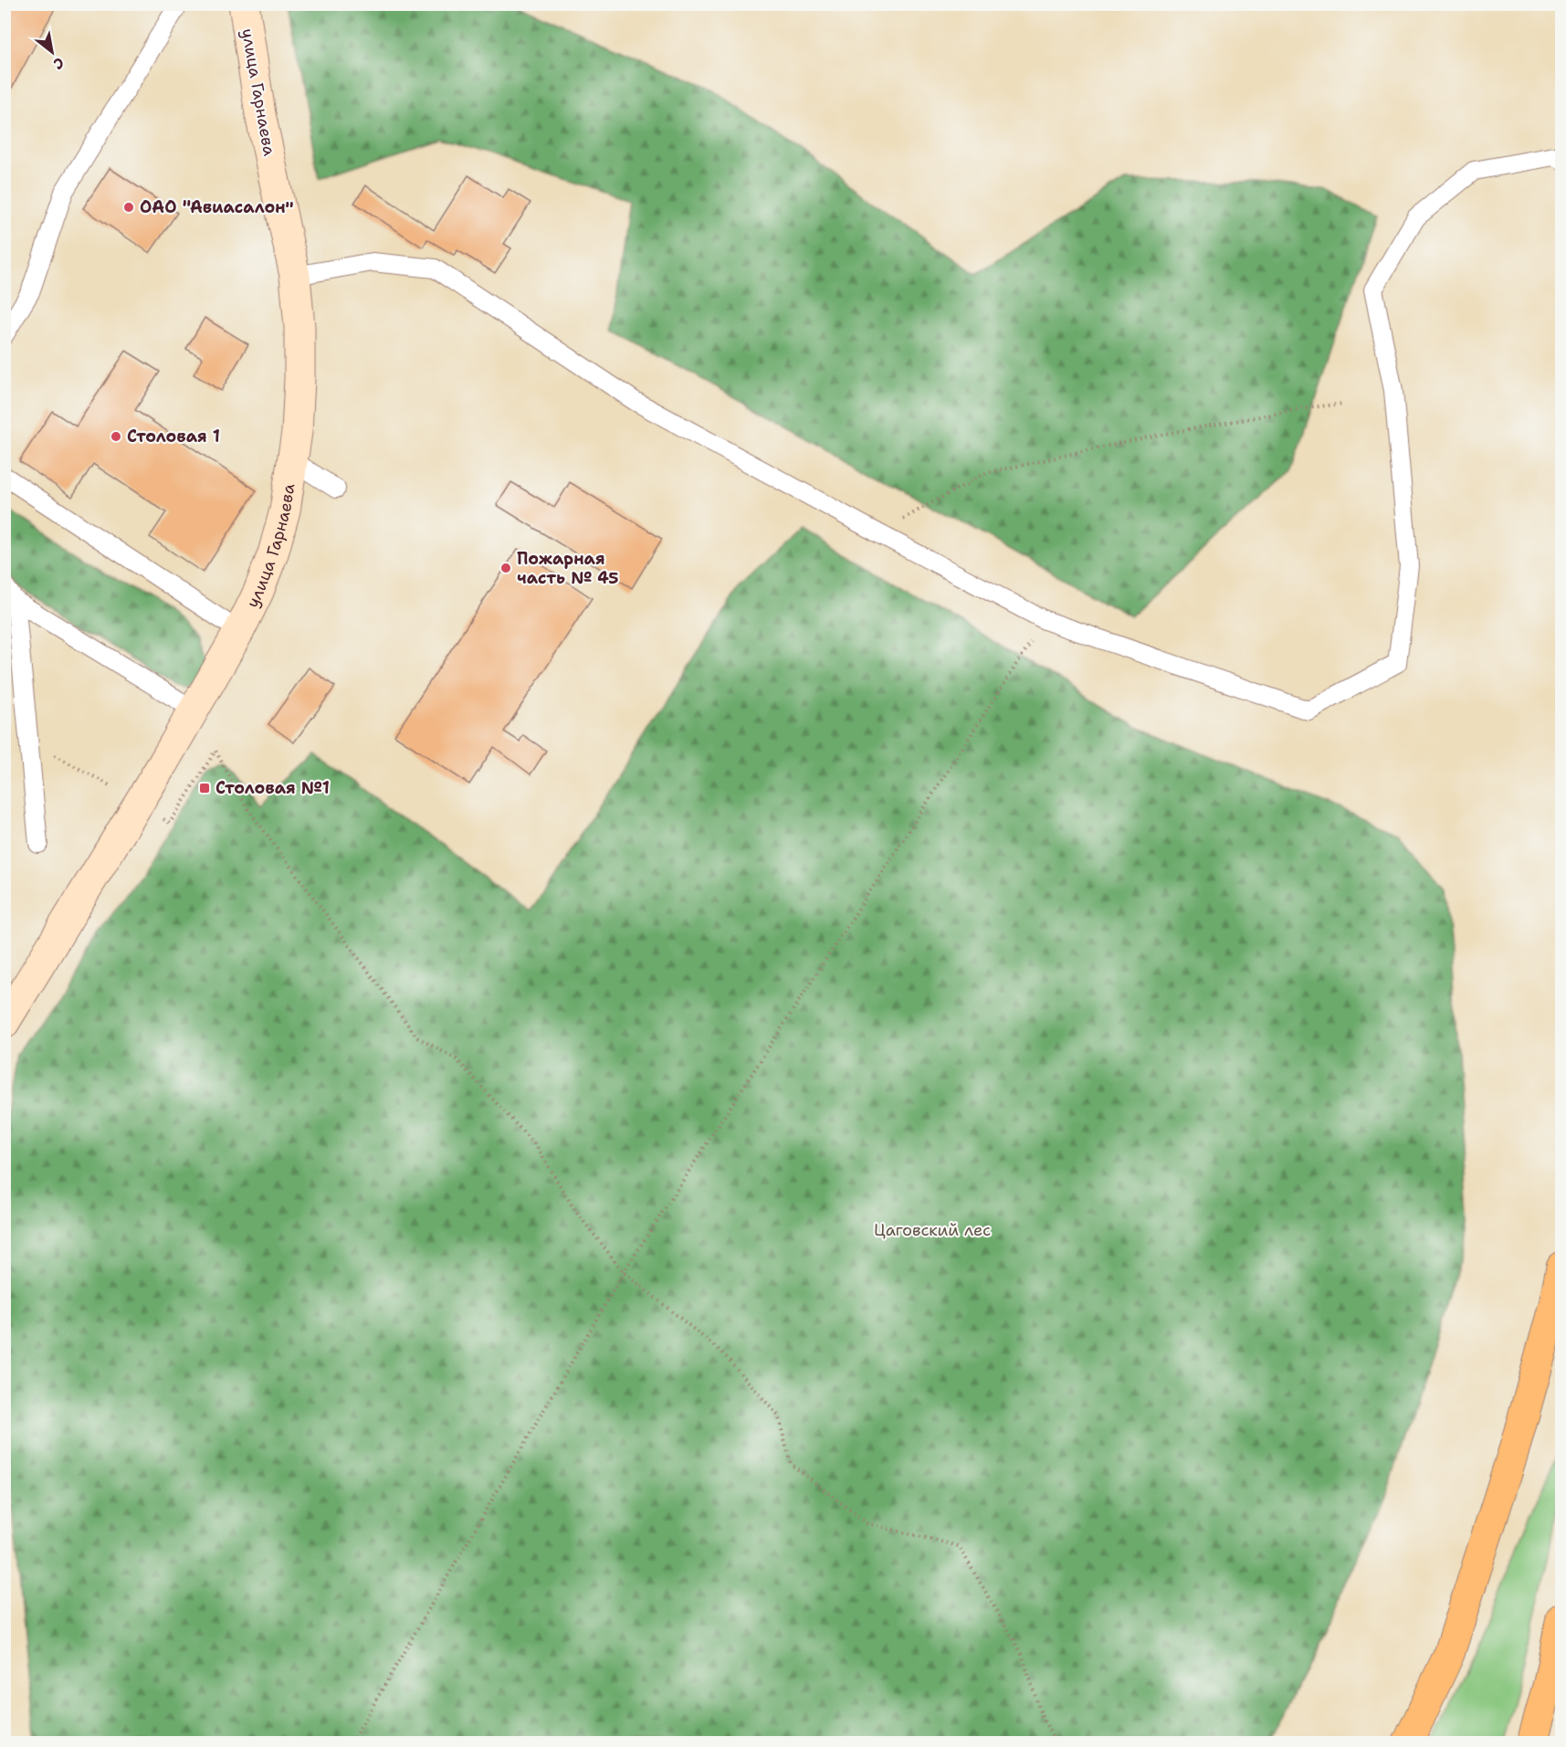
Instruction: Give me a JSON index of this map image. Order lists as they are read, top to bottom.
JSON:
{
  "streets": {
    "street": ["улица Гарнаева"]
  },
  "parks": ["Цаговский лес"],
  "places": {
    "other": ["ОАО \"Авиасалон\"", "Столовая 1", "Пожарная часть № 45"],
    "transit": ["Столовая №1"]
  },
  "north": "bottom right"
}
